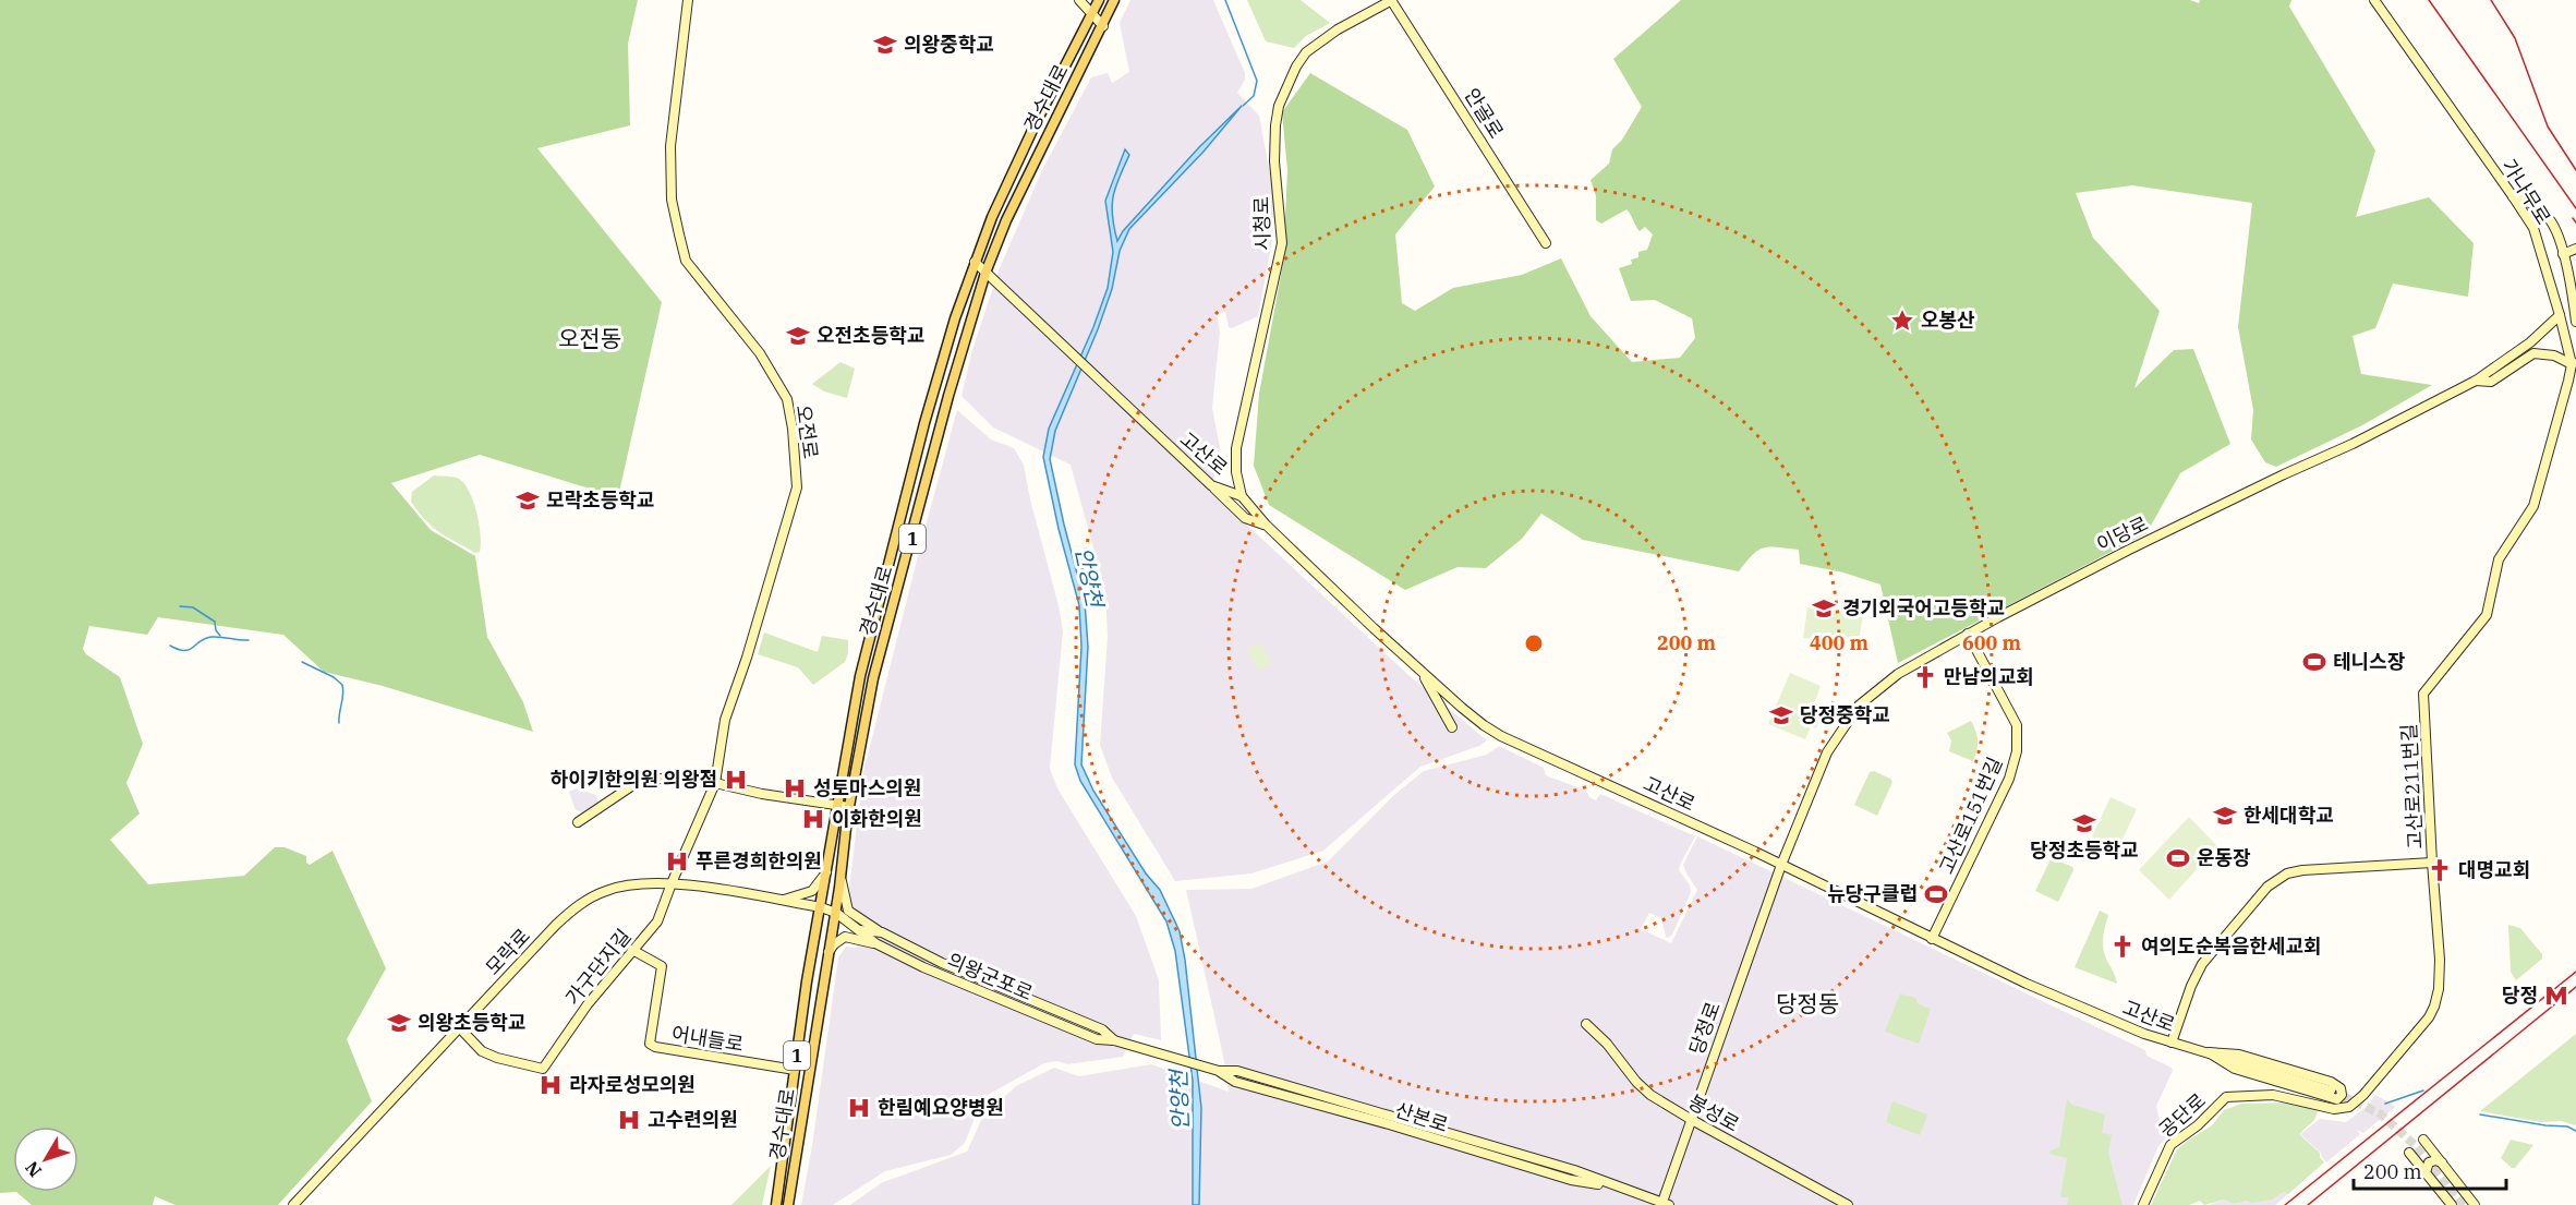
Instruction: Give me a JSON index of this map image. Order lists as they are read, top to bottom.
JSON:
{
  "streets": {
    "main road": ["경수대로", "1"],
    "street": [
      "안골로",
      "가나무로",
      "시청로",
      "오전로",
      "고산로",
      "이당로",
      "고산로211번길",
      "고산로151번길",
      "모락로",
      "가구단지길",
      "의왕군포로",
      "당정로",
      "어내들로",
      "봉성로",
      "공단로",
      "산본로"
    ]
  },
  "crossings": [
    ["경수대로", "고산로"],
    ["경수대로", "모락로"],
    ["경수대로", "의왕군포로"],
    ["경수대로", "어내들로"],
    ["안골로", "시청로"],
    ["가나무로", "이당로"],
    ["가나무로", "고산로211번길"],
    ["시청로", "고산로"],
    ["오전로", "모락로"],
    ["오전로", "가구단지길"],
    ["고산로", "이당로"],
    ["고산로", "고산로151번길"],
    ["고산로", "당정로"],
    ["이당로", "고산로151번길"],
    ["이당로", "당정로"],
    ["고산로211번길", "공단로"],
    ["모락로", "가구단지길"],
    ["모락로", "의왕군포로"],
    ["가구단지길", "어내들로"],
    ["의왕군포로", "산본로"],
    ["당정로", "봉성로"],
    ["당정로", "산본로"]
  ],
  "districts": ["오전동", "당정동"],
  "water": ["안양천"],
  "places": {
    "school or university": [
      "의왕중학교",
      "오전초등학교",
      "모락초등학교",
      "경기외국어고등학교",
      "당정중학교",
      "한세대학교",
      "당정초등학교",
      "의왕초등학교"
    ],
    "place": ["오봉산"],
    "sports": ["테니스장", "운동장", "뉴당구클럽"],
    "church": ["만남의교회", "대명교회", "여의도순복음한세교회"],
    "hospital": [
      "하이키한의원 의왕점",
      "성토마스의원",
      "이화한의원",
      "푸른경희한의원",
      "라자로성모의원",
      "한림예요양병원",
      "고수련의원"
    ],
    "metro station": ["당정"]
  },
  "scale_bar": "200 m",
  "north": "bottom left",
  "rings": ["200 m", "400 m", "600 m"]
}
